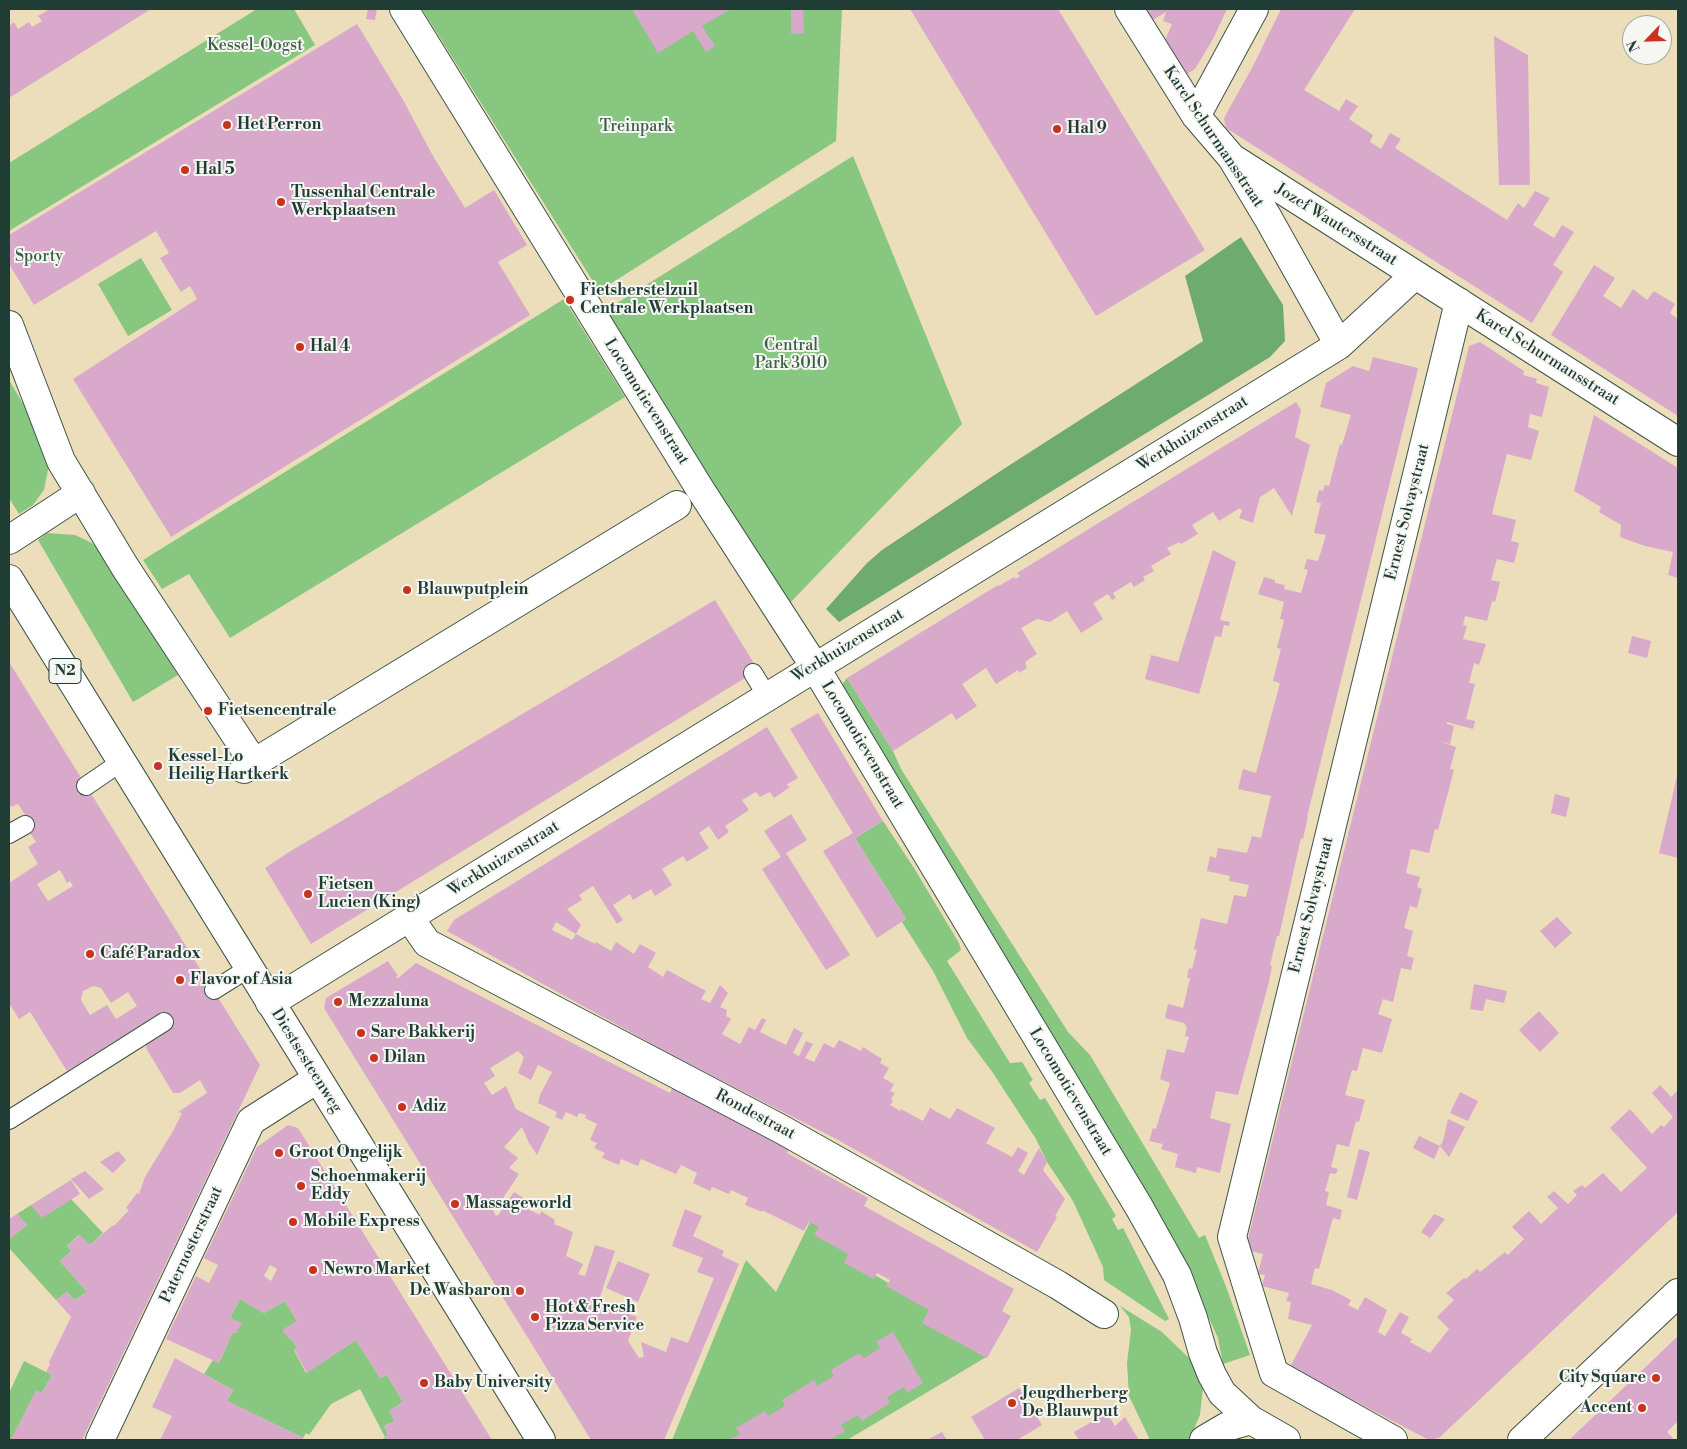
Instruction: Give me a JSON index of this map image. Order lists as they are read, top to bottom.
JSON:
{
  "streets": {
    "street": [
      "Karel Schurmansstraat",
      "Jozef Wautersstraat",
      "Locomotievenstraat",
      "Werkhuizenstraat",
      "Ernest Solvaystraat",
      "N2",
      "Diestsesteenweg",
      "Rondestraat",
      "Paternosterstraat"
    ]
  },
  "crossings": [
    ["Karel Schurmansstraat", "Jozef Wautersstraat"],
    ["Karel Schurmansstraat", "Werkhuizenstraat"],
    ["Karel Schurmansstraat", "Ernest Solvaystraat"],
    ["Jozef Wautersstraat", "Werkhuizenstraat"],
    ["Locomotievenstraat", "Werkhuizenstraat"],
    ["Werkhuizenstraat", "Diestsesteenweg"],
    ["Werkhuizenstraat", "Rondestraat"],
    ["Diestsesteenweg", "Paternosterstraat"]
  ],
  "parks": [
    "Kessel-Oogst",
    "Treinpark",
    "Sporty",
    "Central Park 3010"
  ],
  "places": [
    "Het Perron",
    "Hal 9",
    "Hal 5",
    "Tussenhal Centrale Werkplaatsen",
    "Fietsherstelzuil Centrale Werkplaatsen",
    "Hal 4",
    "Blauwputplein",
    "Fietsencentrale",
    "Kessel-Lo Heilig Hartkerk",
    "Fietsen Lucien (King)",
    "Café Paradox",
    "Flavor of Asia",
    "Mezzaluna",
    "Sare Bakkerij",
    "Dilan",
    "Adiz",
    "Groot Ongelijk",
    "Schoenmakerij Eddy",
    "Massageworld",
    "Mobile Express",
    "Newro Market",
    "De Wasbaron",
    "Hot & Fresh Pizza Service",
    "City Square",
    "Baby University",
    "Jeugdherberg De Blauwput",
    "Accent"
  ],
  "north": "bottom left"
}
